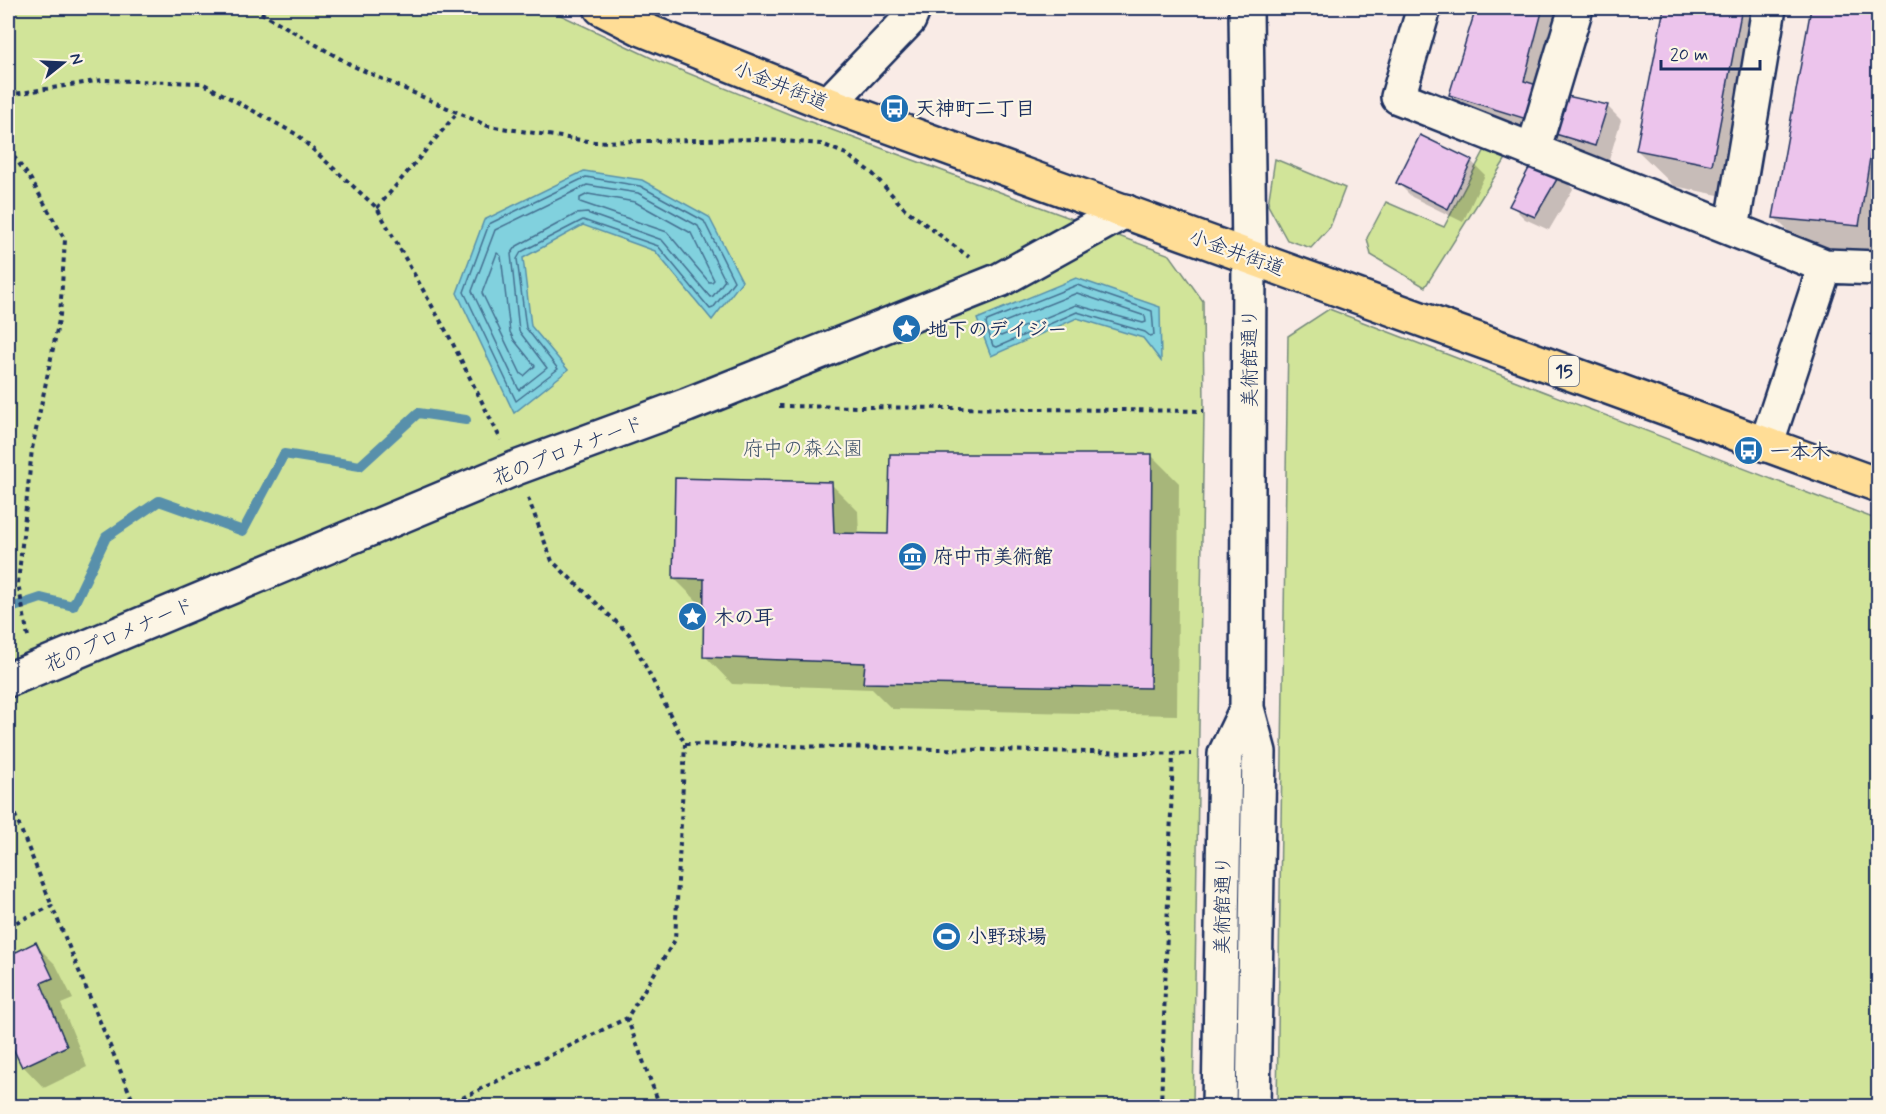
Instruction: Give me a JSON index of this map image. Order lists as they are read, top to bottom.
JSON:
{
  "streets": {
    "main road": ["小金井街道", "15"],
    "street": ["美術館通り", "花のプロメナード"]
  },
  "crossings": [
    ["小金井街道", "美術館通り"],
    ["小金井街道", "花のプロメナード"]
  ],
  "parks": ["府中の森公園"],
  "places": {
    "bus stop": ["天神町二丁目", "一本木"],
    "place": ["地下のデイジー", "木の耳"],
    "museum": ["府中市美術館"],
    "sports": ["小野球場"]
  },
  "scale_bar": "20 m",
  "north": "right"
}
